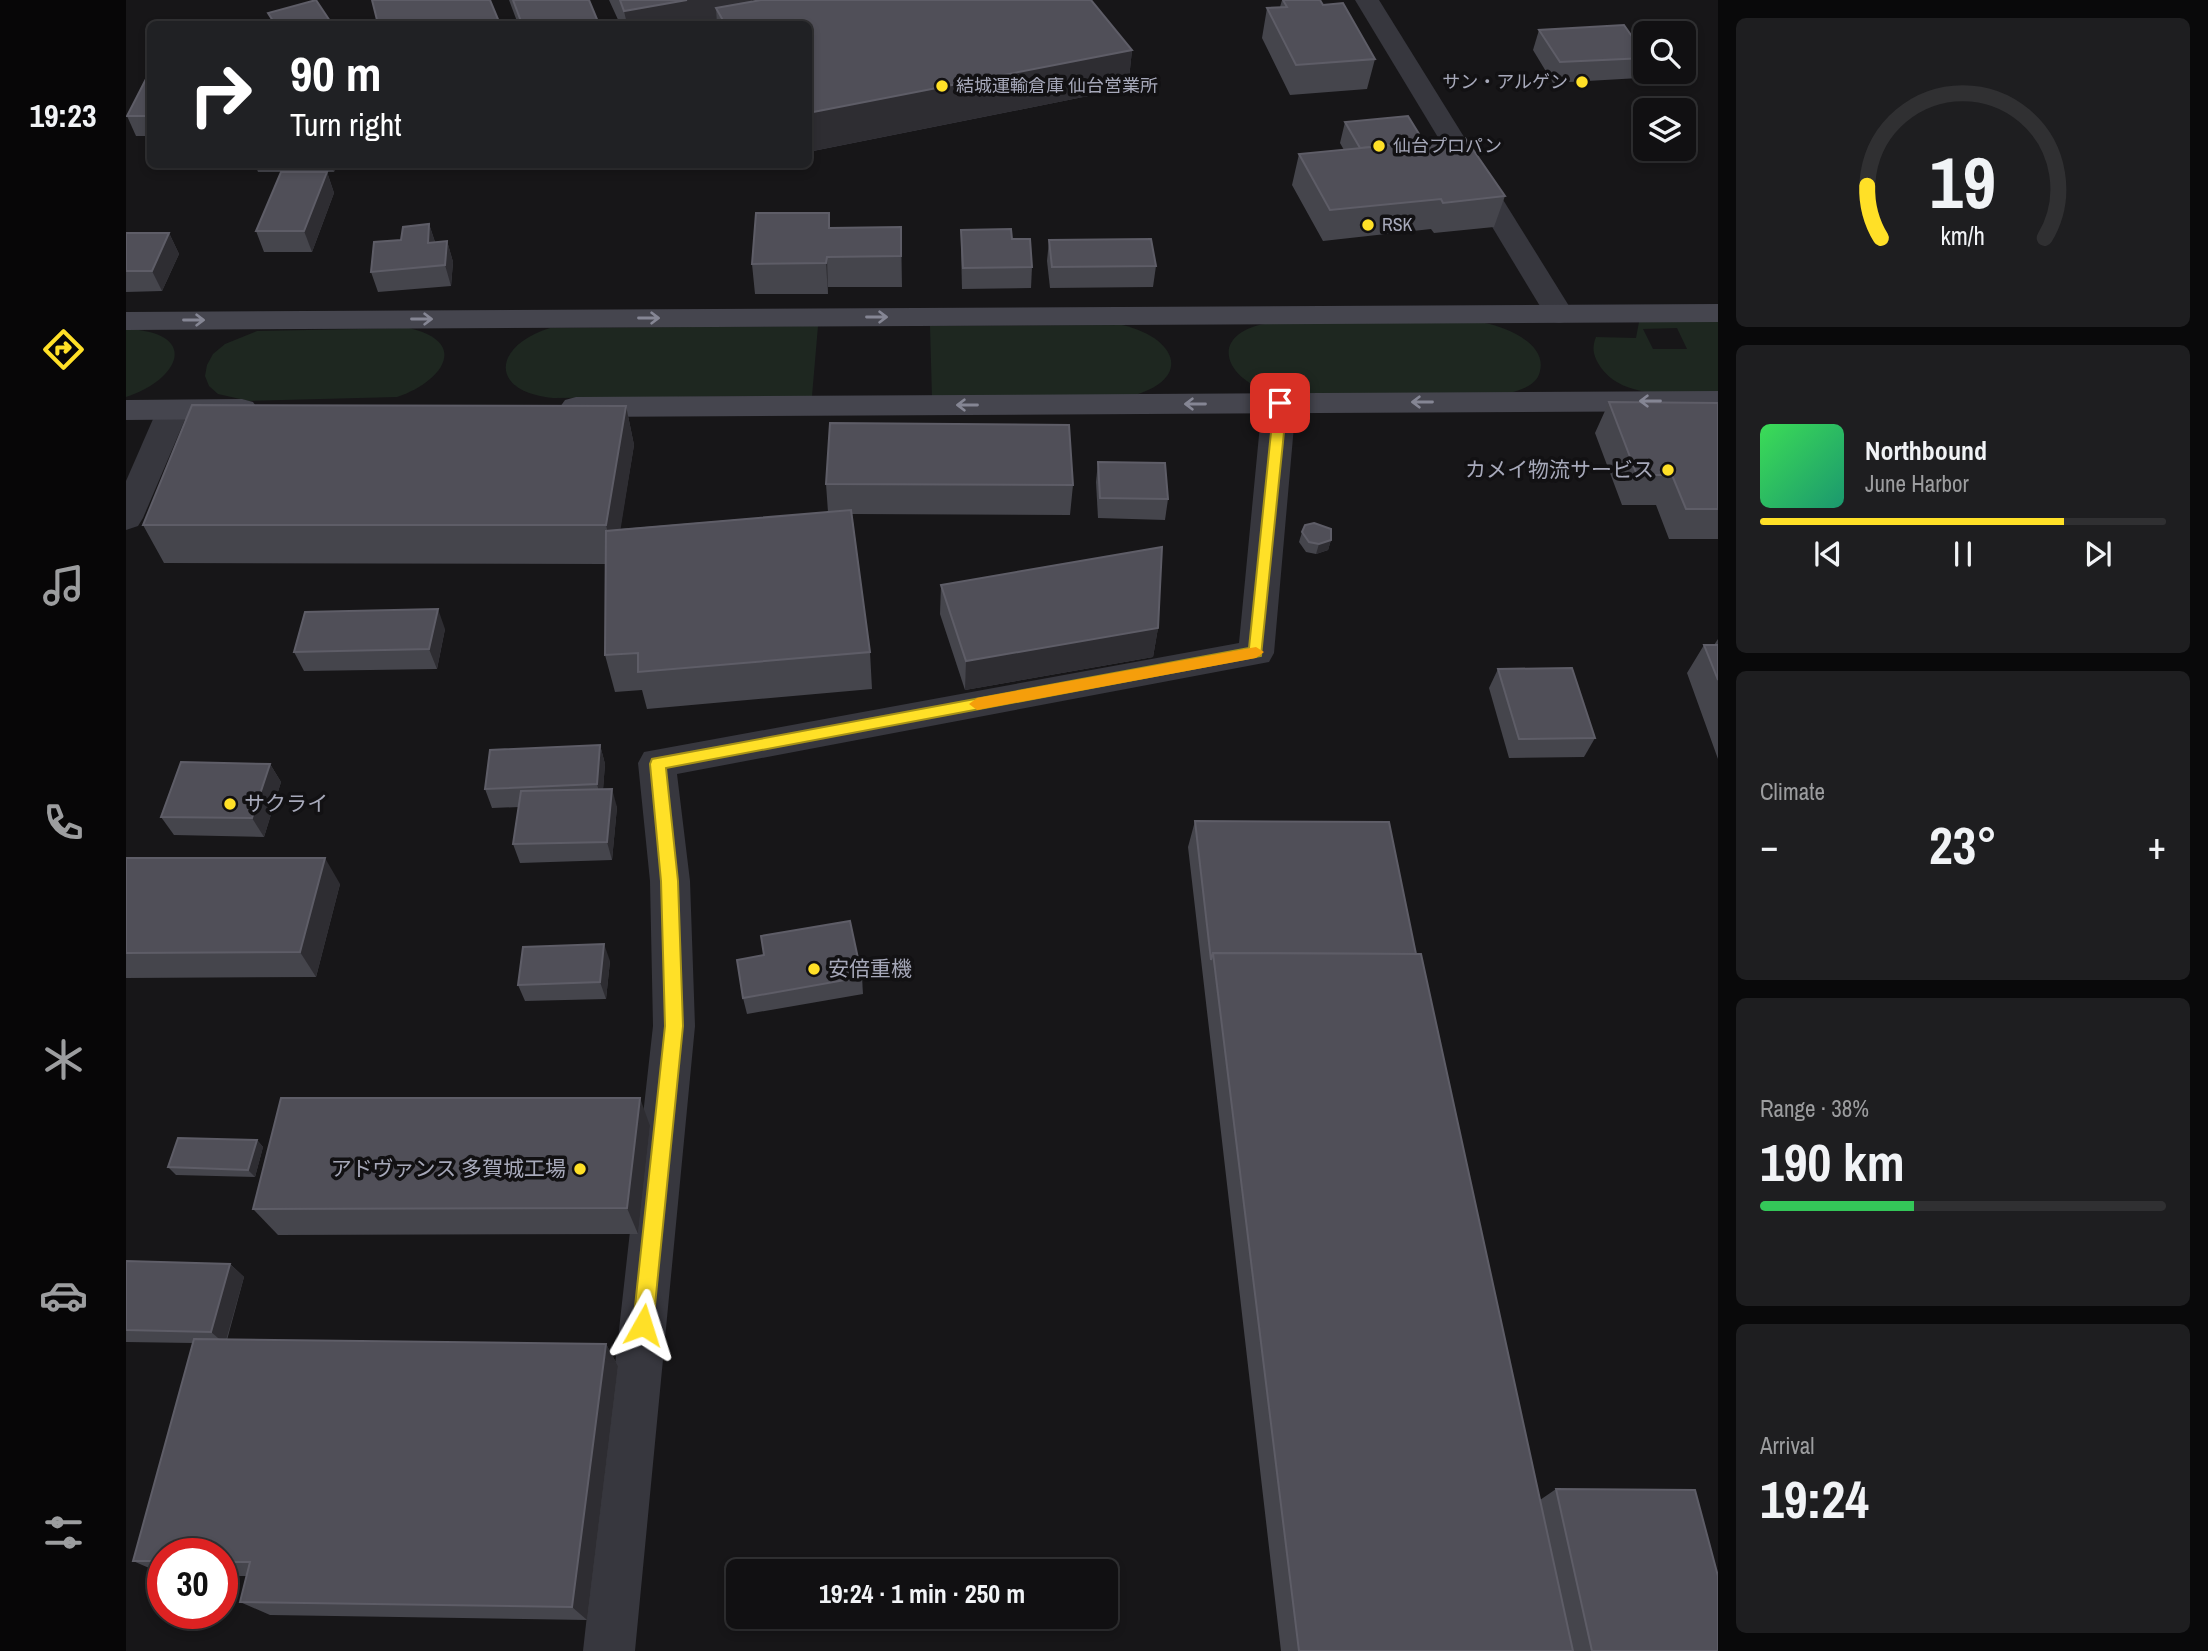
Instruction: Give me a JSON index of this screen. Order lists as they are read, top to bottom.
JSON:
{
  "places": [
    "サン・アルゲン",
    "結城運輸倉庫 仙台営業所",
    "仙台プロパン",
    "RSK",
    "カメイ物流サービス",
    "サクライ",
    "安倍重機",
    "アドヴァンス 多賀城工場"
  ],
  "page": {
    "tabs": "19:23",
    "turn": ["90 m", "Turn right"],
    "song": ["Northbound", "June Harbor"],
    "tile": [
      "Climate",
      ["Range · 38%", "190 km"],
      ["Arrival", "19:24"]
    ],
    "heat": ["−", "23°", "+"],
    "limit": "30",
    "trip": "19:24 · 1 min · 250 m",
    "gauge": ["19", "km/h"]
  }
}
